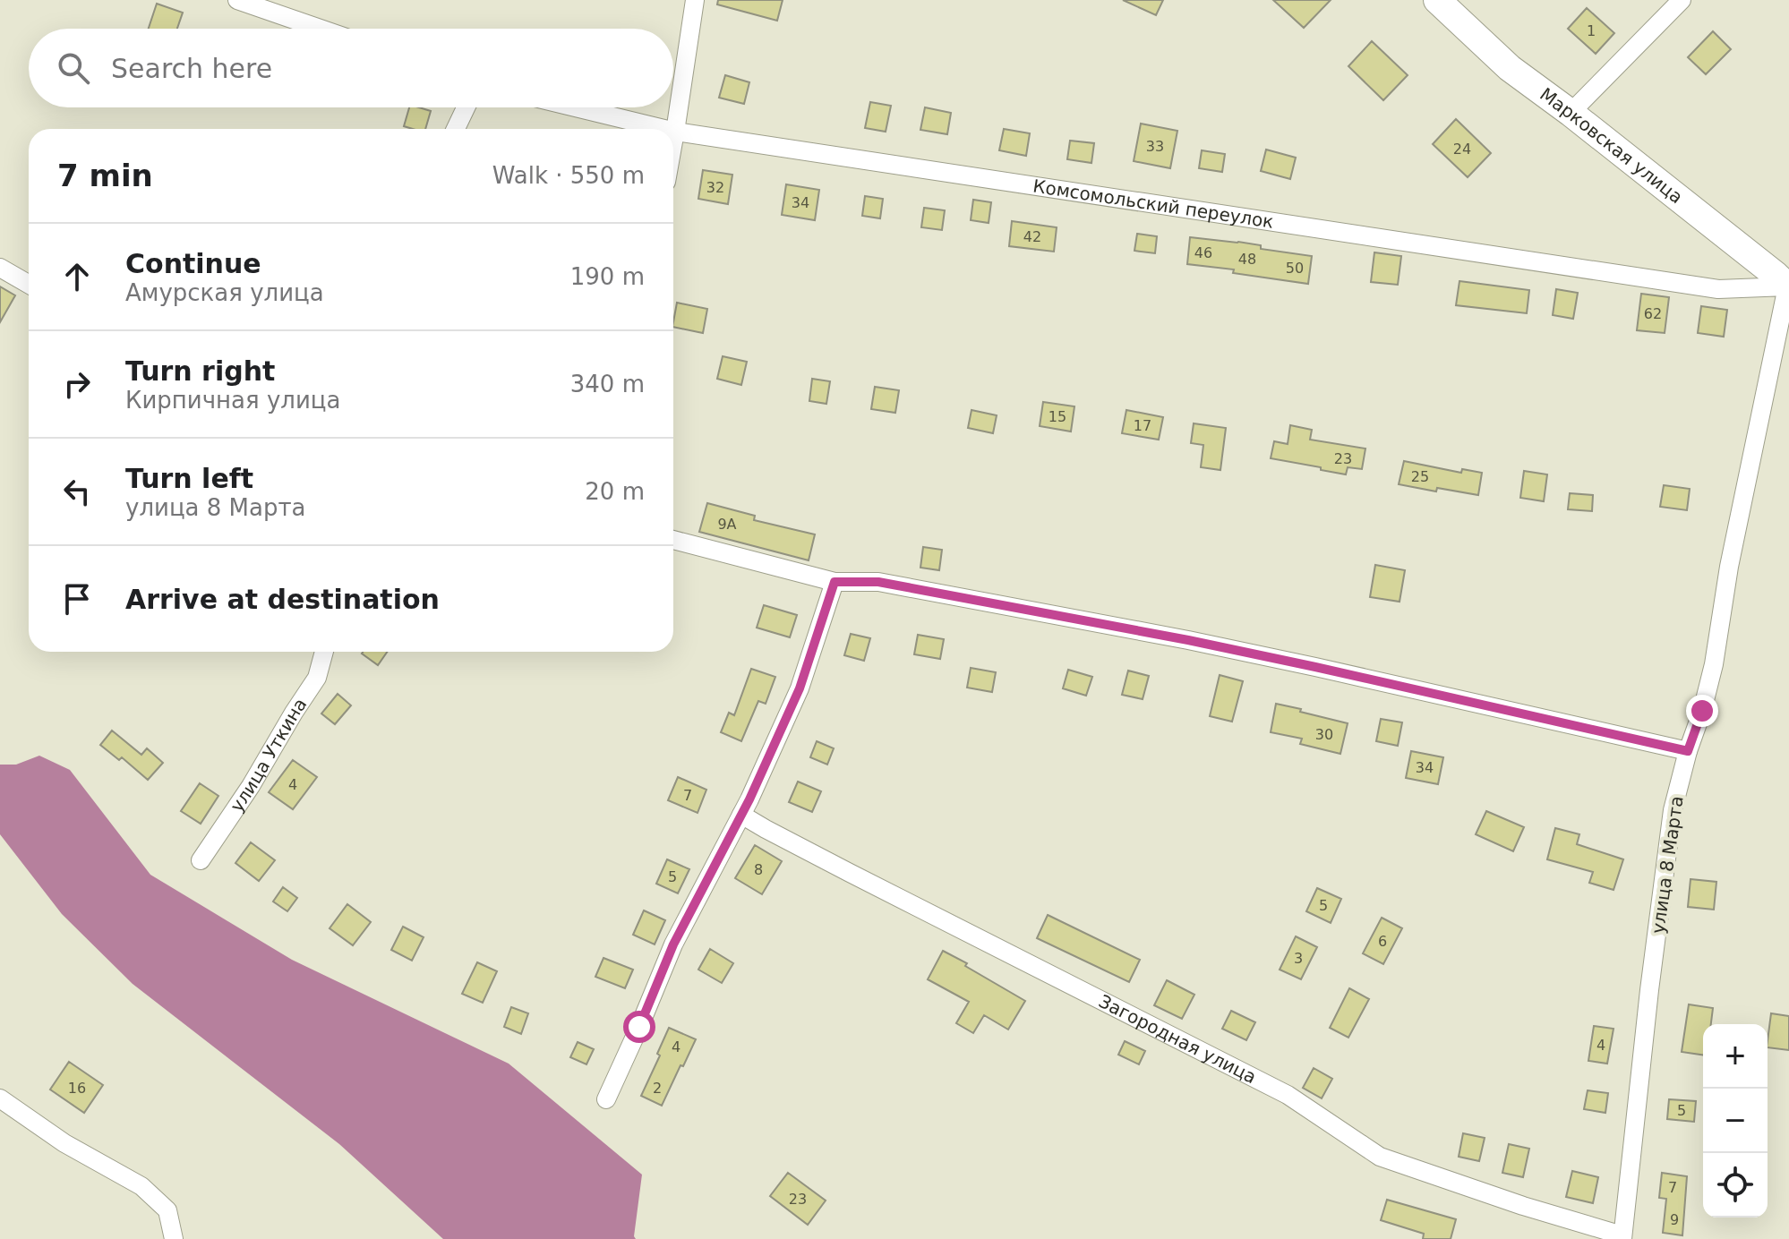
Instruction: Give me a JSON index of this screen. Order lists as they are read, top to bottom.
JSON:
{
  "streets": {
    "main road": ["Марковская улица"],
    "street": [
      "Комсомольский переулок",
      "улица Уткина",
      "улица 8 Марта",
      "Загородная улица"
    ]
  },
  "crossings": [
    ["Марковская улица", "Комсомольский переулок"],
    ["Марковская улица", "улица 8 Марта"],
    ["Комсомольский переулок", "улица 8 Марта"],
    ["улица 8 Марта", "Загородная улица"]
  ],
  "house_numbers": [
    "1",
    "33",
    "24",
    "32",
    "34",
    "42",
    "46",
    "48",
    "50",
    "62",
    "15",
    "17",
    "23",
    "25",
    "9А",
    "30",
    "34",
    "4",
    "7",
    "8",
    "5",
    "5",
    "6",
    "3",
    "4",
    "4",
    "16",
    "2",
    "5",
    "7",
    "23",
    "9"
  ],
  "page": {
    "search": "Search here",
    "heading": ["7 min", "Walk · 550 m"],
    "list": [
      ["Continue", "Амурская улица", "190 m"],
      ["Turn right", "Кирпичная улица", "340 m"],
      ["Turn left", "улица 8 Марта", "20 m"],
      "Arrive at destination"
    ],
    "map_buttons": ["+", "−"]
  }
}
